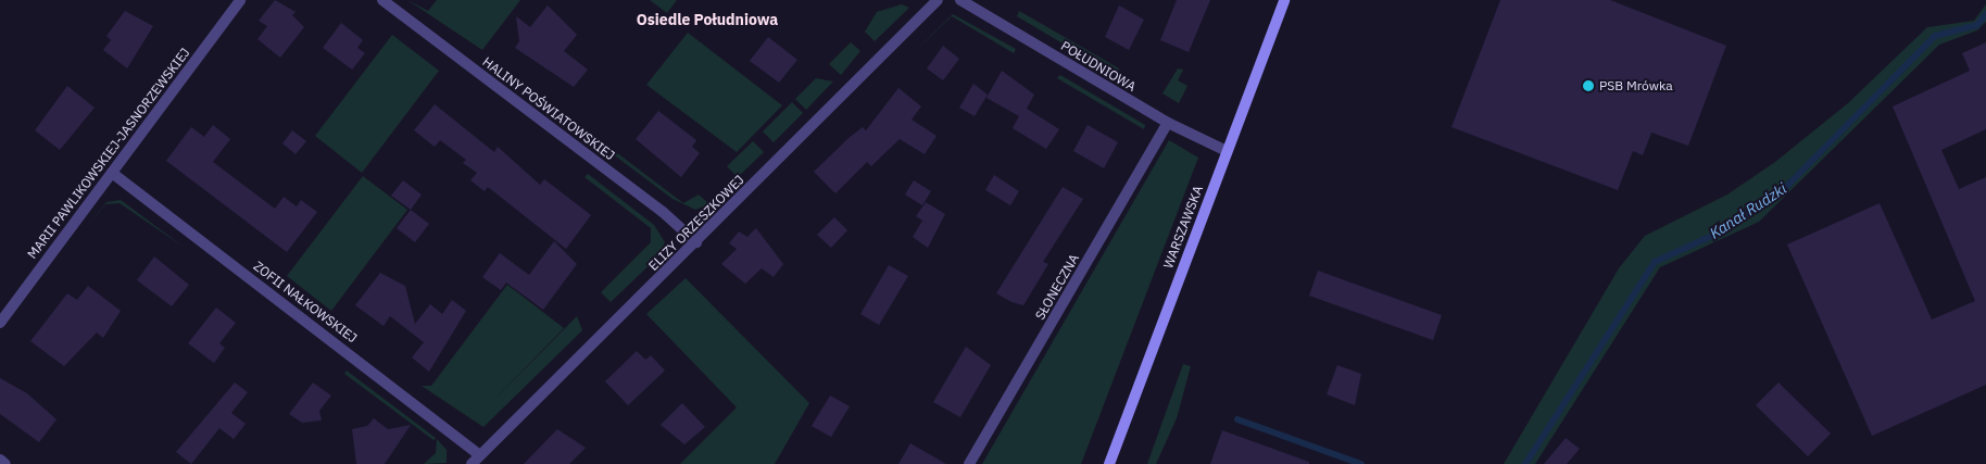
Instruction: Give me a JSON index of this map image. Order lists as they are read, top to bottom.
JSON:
{
  "streets": {
    "main road": ["WARSZAWSKA"],
    "street": [
      "POŁUDNIOWA",
      "HALINY POŚWIATOWSKIEJ",
      "MARII PAWLIKOWSKIEJ-JASNORZEWSKIEJ",
      "ELIZY ORZESZKOWEJ",
      "SŁONECZNA",
      "ZOFII NAŁKOWSKIEJ"
    ]
  },
  "crossings": [
    ["POŁUDNIOWA", "WARSZAWSKA"],
    ["POŁUDNIOWA", "SŁONECZNA"],
    ["HALINY POŚWIATOWSKIEJ", "ELIZY ORZESZKOWEJ"],
    ["MARII PAWLIKOWSKIEJ-JASNORZEWSKIEJ", "ZOFII NAŁKOWSKIEJ"],
    ["ELIZY ORZESZKOWEJ", "ZOFII NAŁKOWSKIEJ"]
  ],
  "districts": ["Osiedle Południowa"],
  "water": ["Kanał Rudzki"],
  "places": ["PSB Mrówka"]
}
